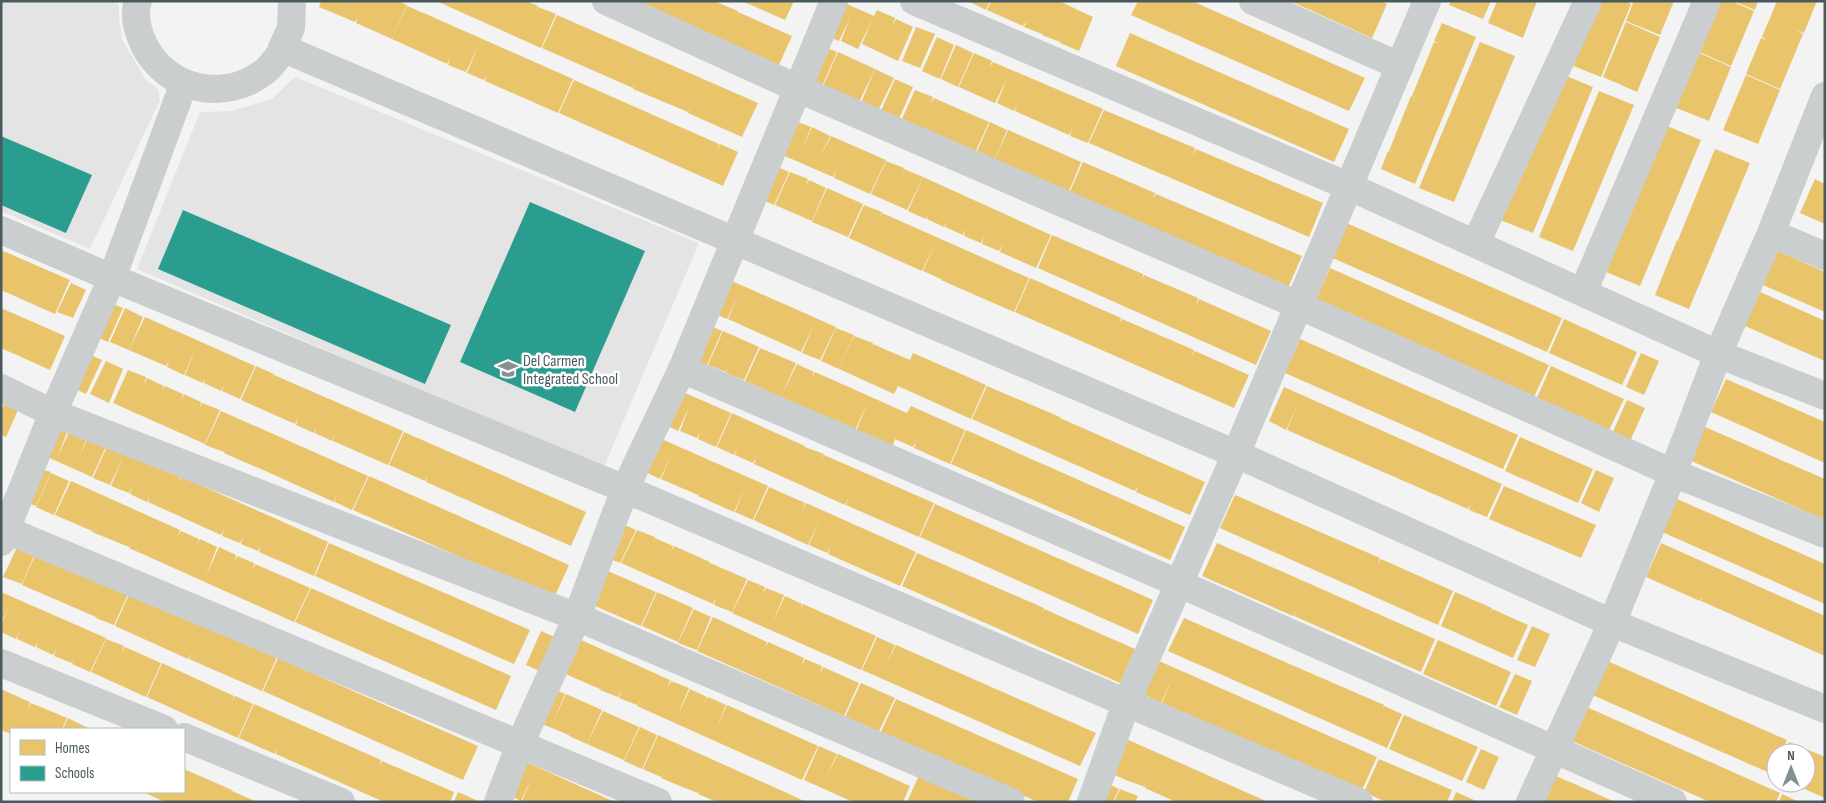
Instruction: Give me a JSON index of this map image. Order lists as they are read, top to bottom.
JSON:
{
  "places": {
    "school or university": ["Del Carmen Integrated School"]
  },
  "legend": ["Homes", "Schools"],
  "north": "top"
}
